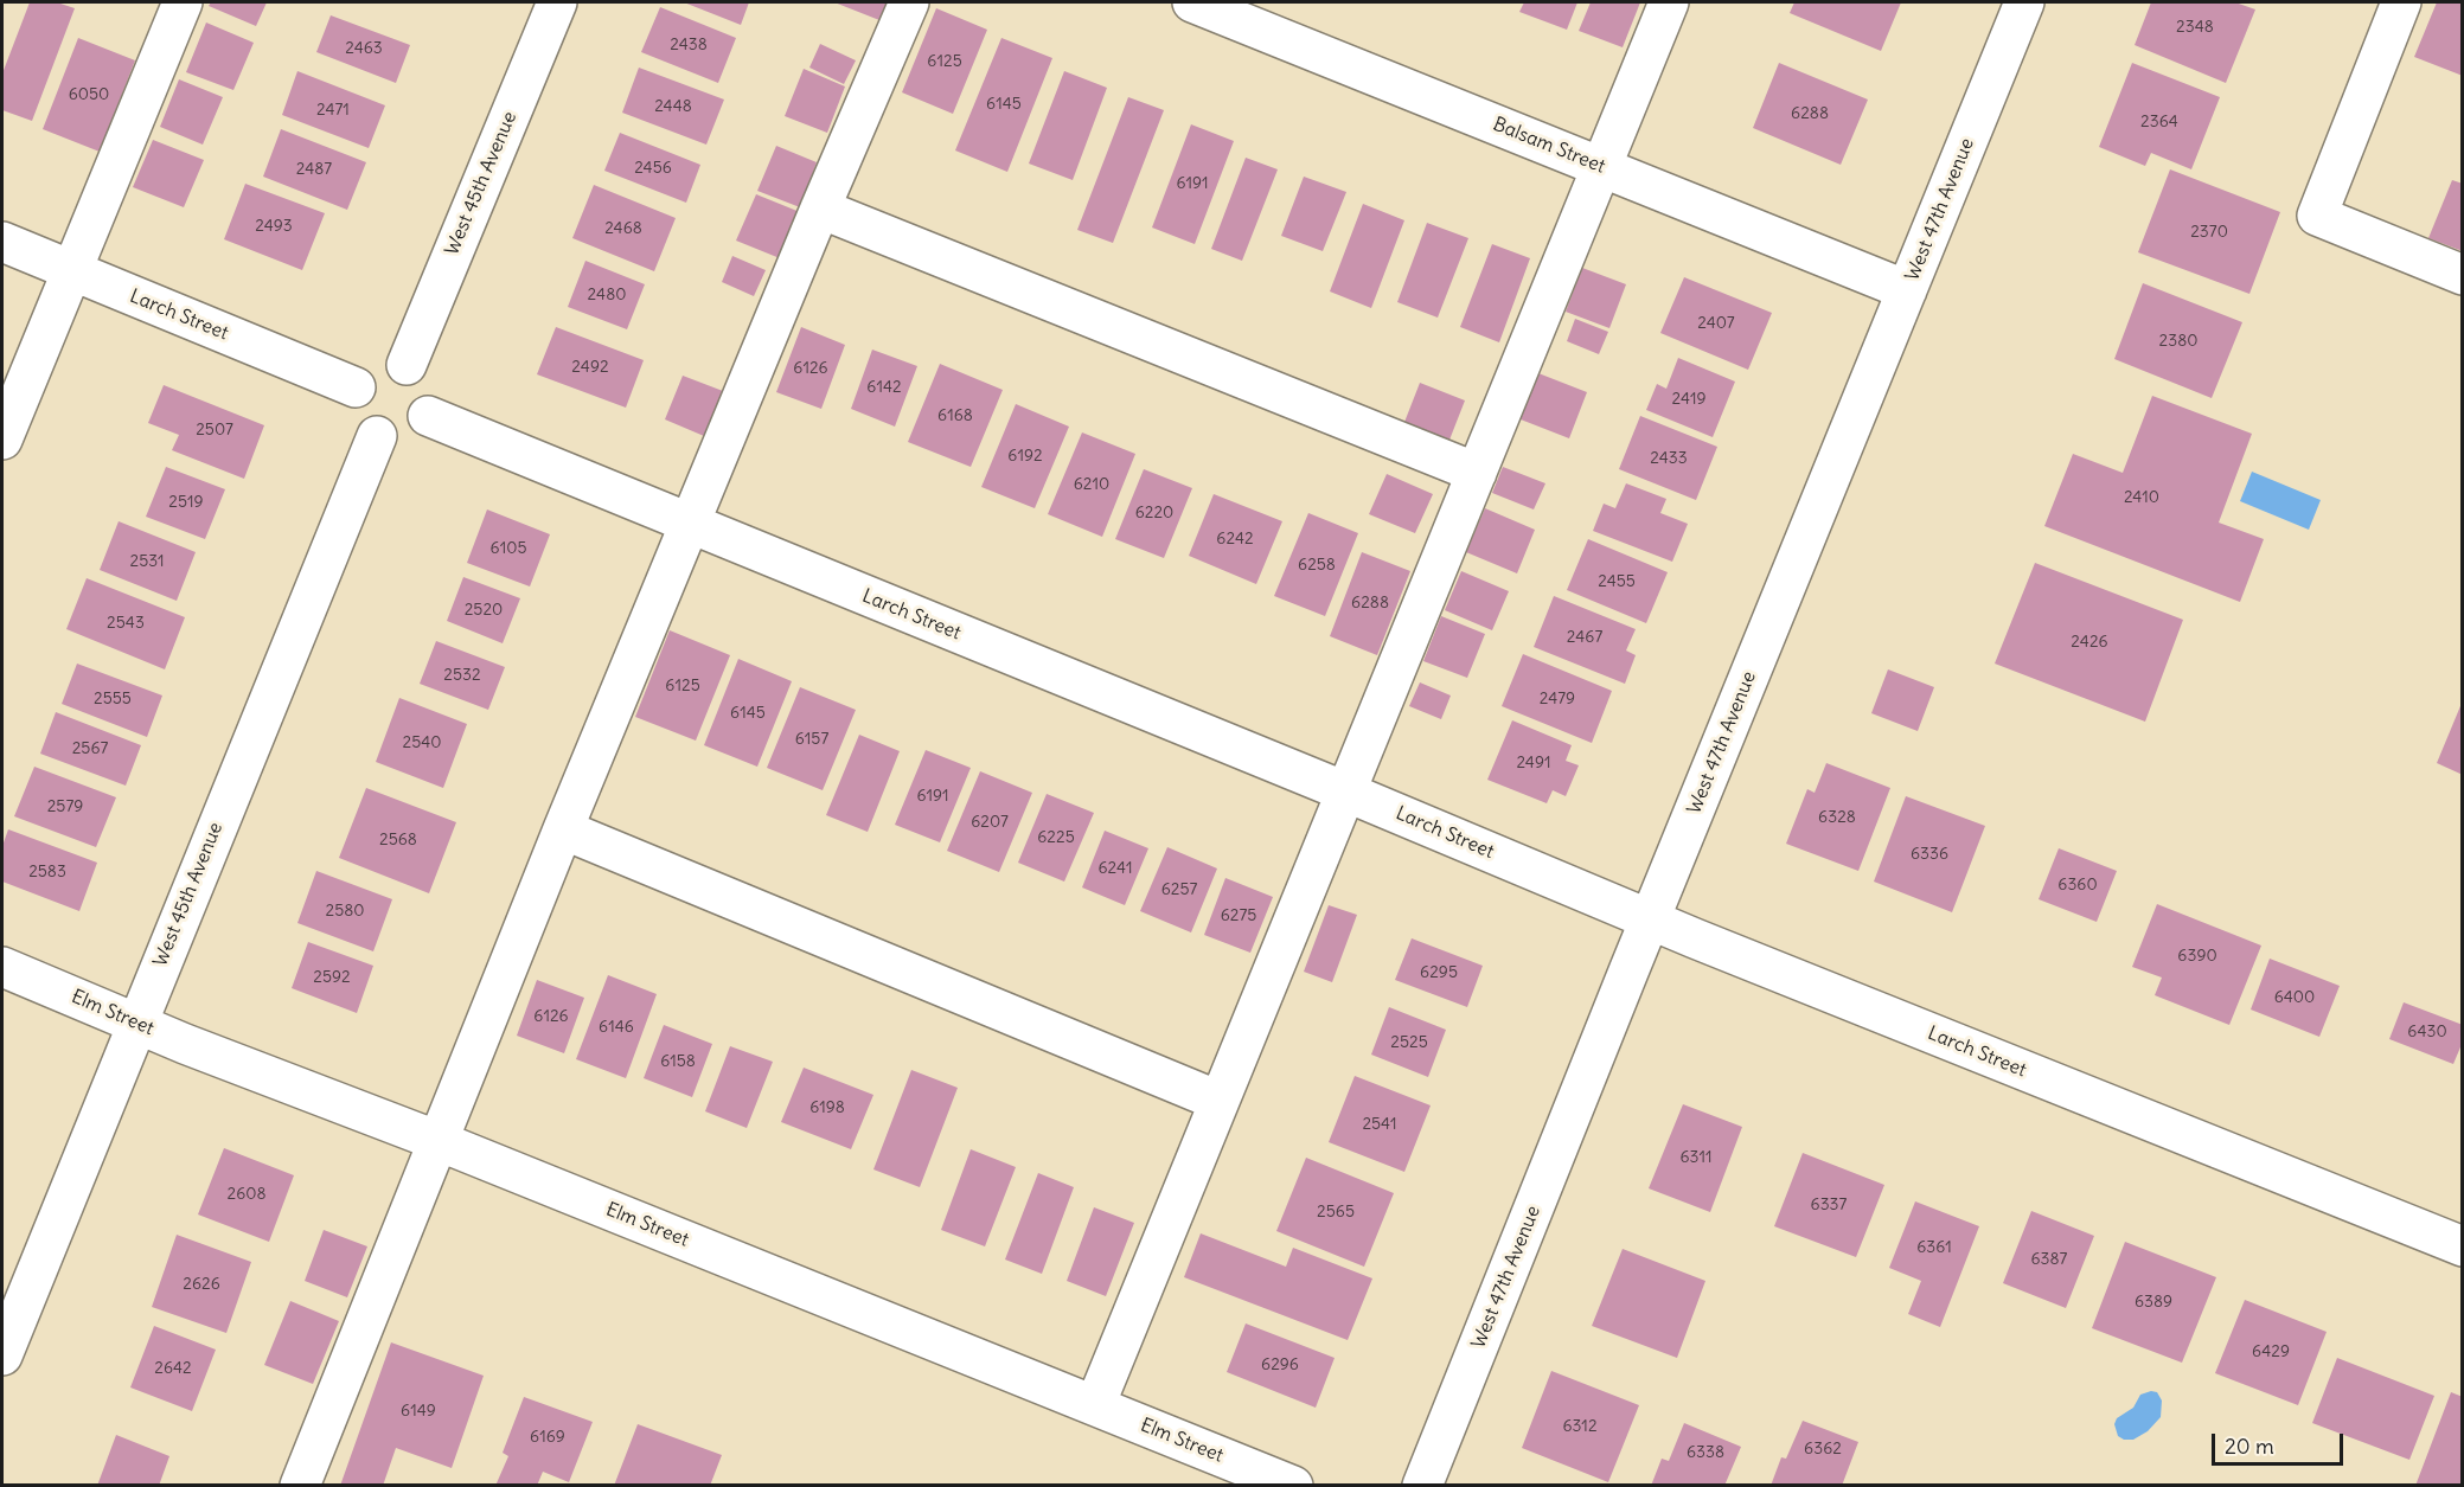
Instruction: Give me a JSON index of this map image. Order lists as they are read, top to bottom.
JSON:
{
  "streets": {
    "street": [
      "Balsam Street",
      "West 45th Avenue",
      "West 47th Avenue",
      "Larch Street",
      "Elm Street"
    ]
  },
  "crossings": [
    ["Balsam Street", "West 47th Avenue"],
    ["West 45th Avenue", "Larch Street"],
    ["West 45th Avenue", "Elm Street"],
    ["West 47th Avenue", "Larch Street"]
  ],
  "house_numbers": [
    "2348",
    "2438",
    "2463",
    "6125",
    "6050",
    "6145",
    "2448",
    "2471",
    "6288",
    "2364",
    "2456",
    "2487",
    "6191",
    "2493",
    "2468",
    "2370",
    "2480",
    "2407",
    "2380",
    "2492",
    "6126",
    "6142",
    "2419",
    "6168",
    "2507",
    "6192",
    "2433",
    "6210",
    "2410",
    "2519",
    "6220",
    "6242",
    "6105",
    "2531",
    "6258",
    "2455",
    "6288",
    "2520",
    "2543",
    "2467",
    "2426",
    "2532",
    "6125",
    "2555",
    "2479",
    "6145",
    "6157",
    "2540",
    "2567",
    "2491",
    "6191",
    "2579",
    "6328",
    "6207",
    "6225",
    "2568",
    "6336",
    "6241",
    "2583",
    "6360",
    "6257",
    "2580",
    "6275",
    "6390",
    "6295",
    "2592",
    "6400",
    "6126",
    "6146",
    "6430",
    "2525",
    "6158",
    "6198",
    "2541",
    "6311",
    "2608",
    "6337",
    "2565",
    "6361",
    "6387",
    "2626",
    "6389",
    "6429",
    "6296",
    "2642",
    "6149",
    "6312",
    "6169",
    "6362",
    "6338"
  ],
  "scale_bar": "20 m"
}
